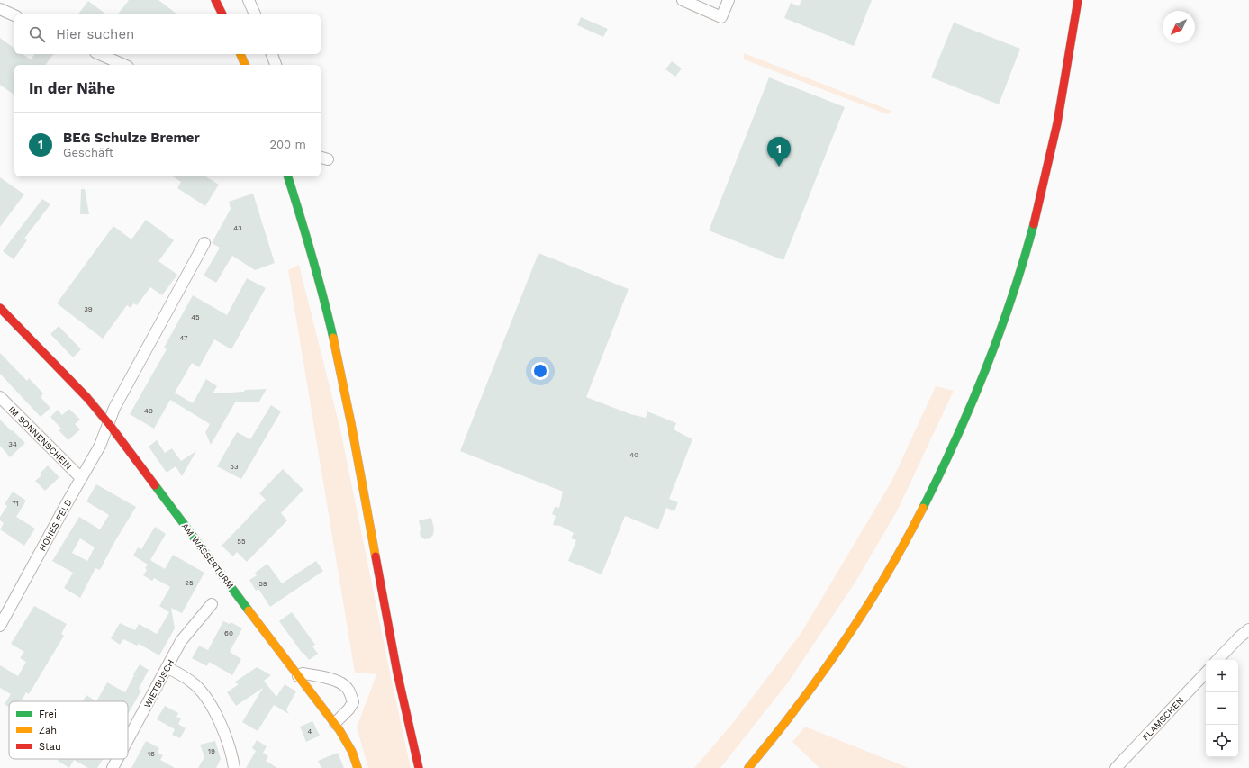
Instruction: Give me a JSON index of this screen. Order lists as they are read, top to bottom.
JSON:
{
  "streets": {
    "main road": ["AM WASSERTURM"],
    "street": [
      "IM SONNENSCHEIN",
      "HOHES FELD",
      "WIETBUSCH",
      "FLAMSCHEN"
    ]
  },
  "crossings": [
    ["IM SONNENSCHEIN", "HOHES FELD"],
    ["HOHES FELD", "AM WASSERTURM"]
  ],
  "house_numbers": [
    "43",
    "39",
    "45",
    "47",
    "49",
    "34",
    "40",
    "53",
    "71",
    "55",
    "25",
    "59",
    "60",
    "4",
    "19",
    "16"
  ],
  "legend": ["Frei", "Zäh", "Stau"],
  "north": "bottom left",
  "page": {
    "search": "Hier suchen",
    "heading": "In der Nähe",
    "list": [
      {
        "mark": "1",
        "name": "BEG Schulze Bremer",
        "note": "Geschäft",
        "value": "200 m"
      }
    ],
    "pins": "1",
    "map_buttons": ["+", "−"]
  }
}
